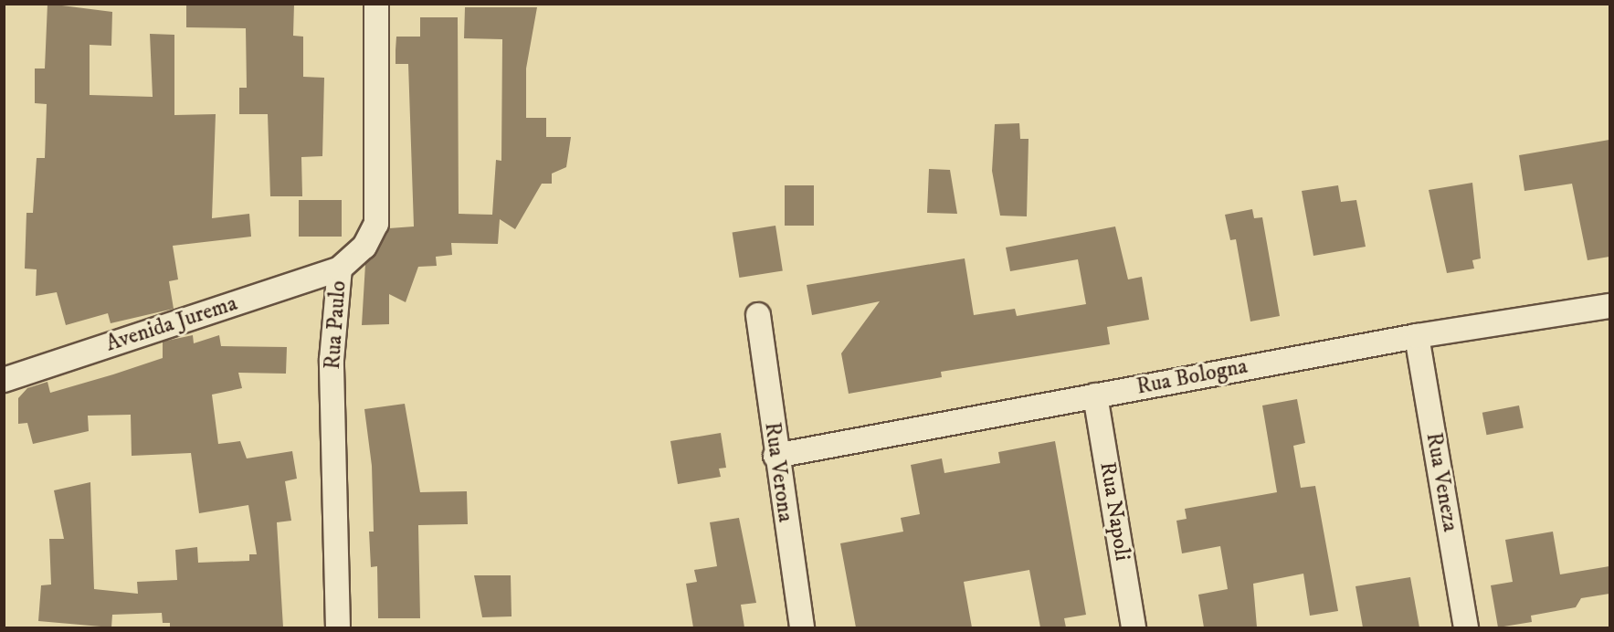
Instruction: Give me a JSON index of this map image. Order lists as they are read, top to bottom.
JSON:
{
  "streets": {
    "street": [
      "Avenida Jurema",
      "Rua Paulo",
      "Rua Bologna",
      "Rua Verona",
      "Rua Veneza",
      "Rua Napoli"
    ]
  },
  "crossings": [
    ["Avenida Jurema", "Rua Paulo"],
    ["Rua Bologna", "Rua Verona"],
    ["Rua Bologna", "Rua Veneza"],
    ["Rua Bologna", "Rua Napoli"]
  ]
}
